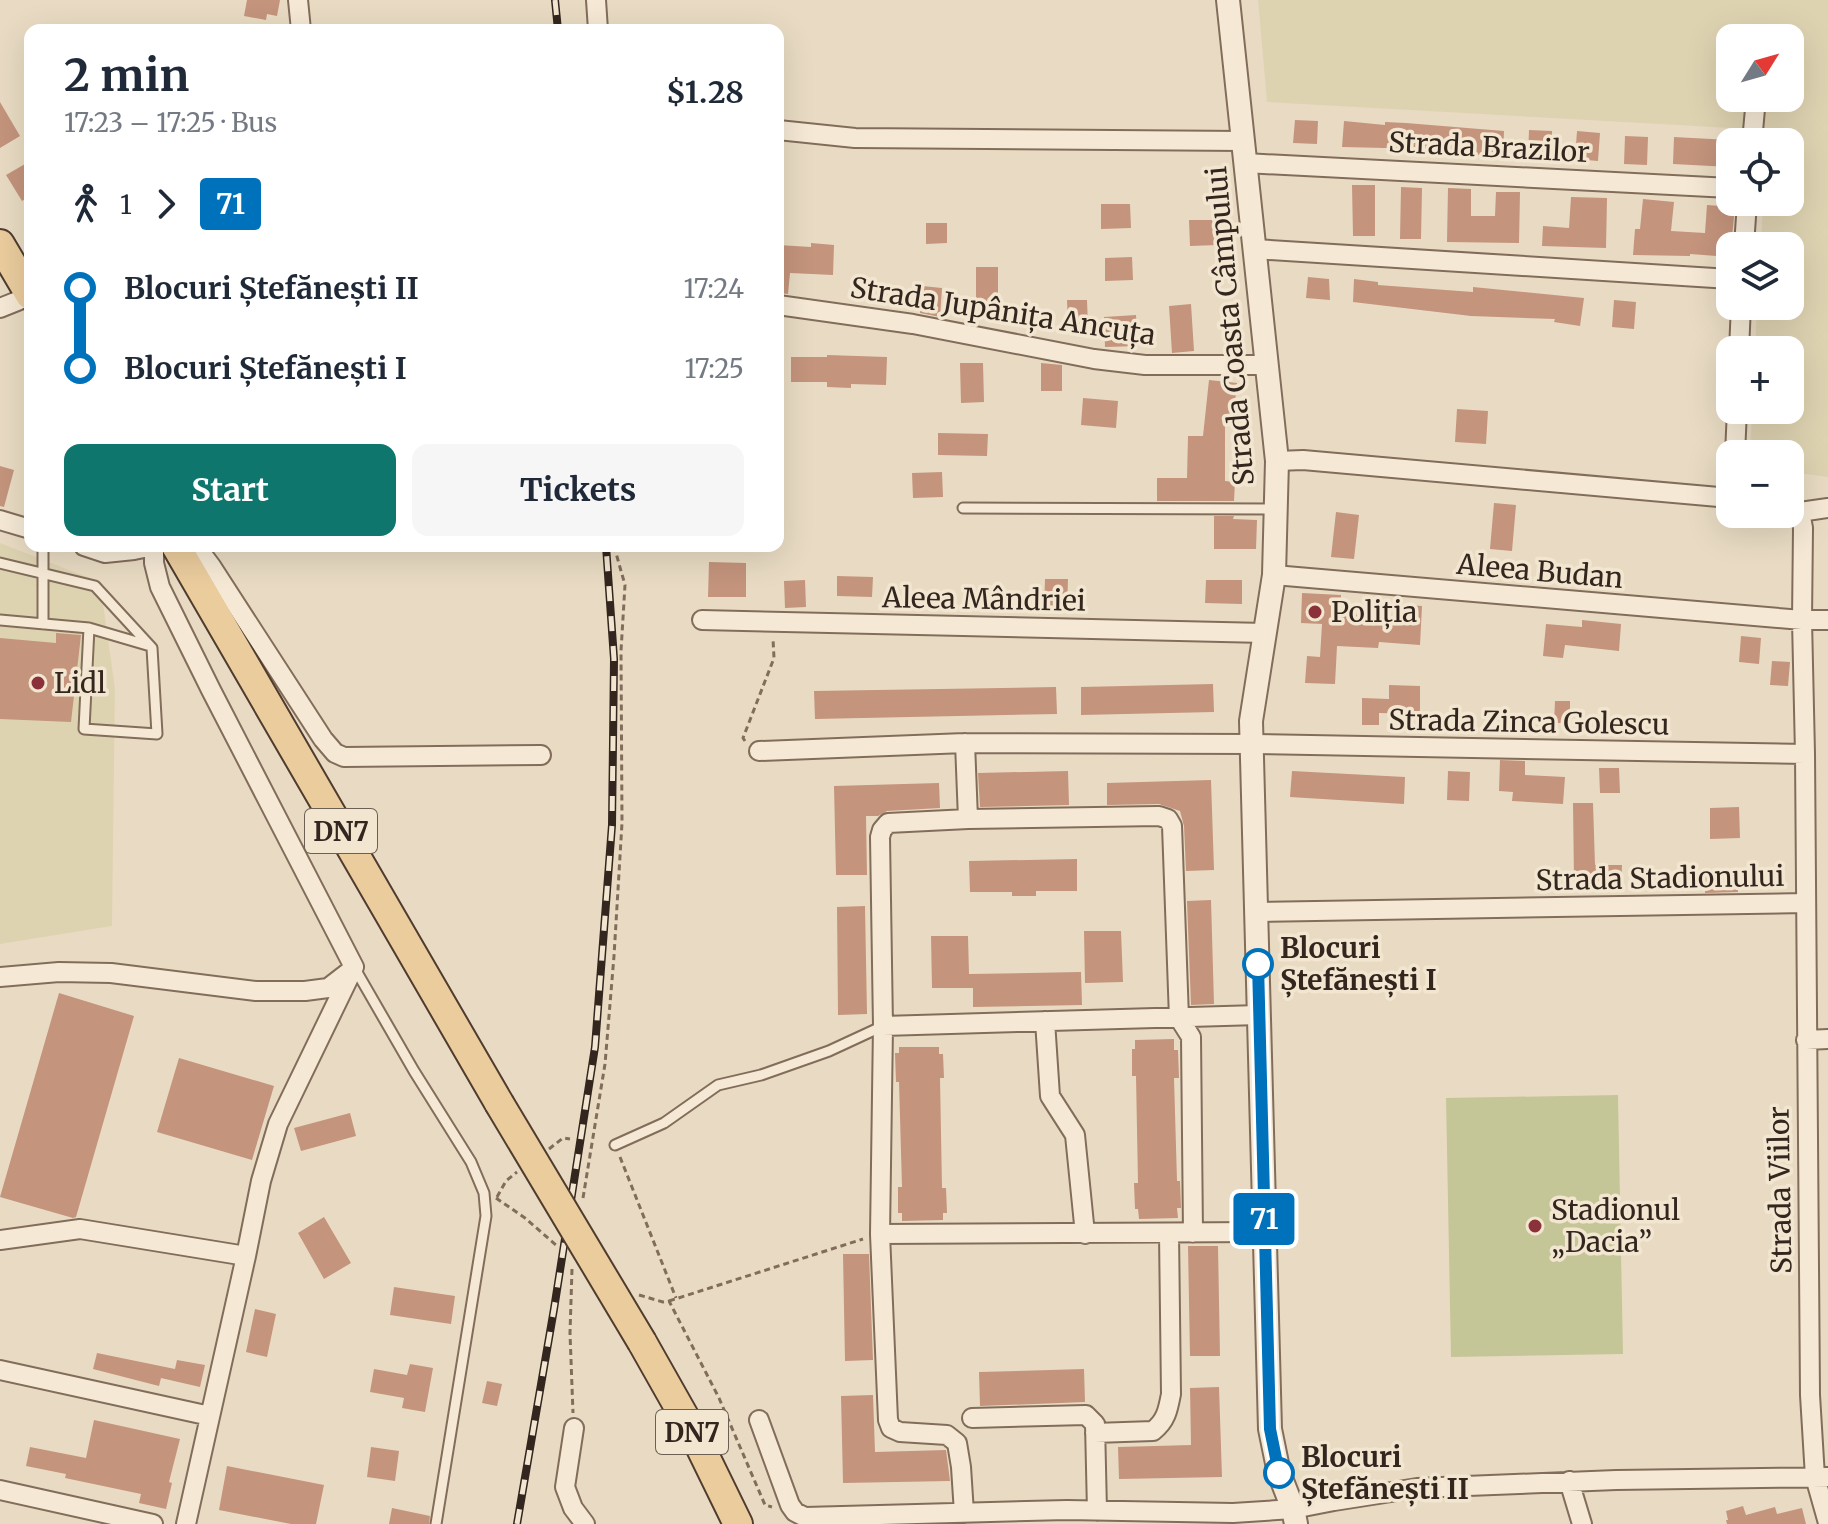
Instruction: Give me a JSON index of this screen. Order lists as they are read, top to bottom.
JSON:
{
  "streets": {
    "main road": ["DN7"],
    "street": [
      "Strada Brazilor",
      "Strada Jupânița Ancuța",
      "Strada Coasta Câmpului",
      "Aleea Budan",
      "Aleea Mândriei",
      "Strada Zinca Golescu",
      "Strada Stadionului",
      "Strada Viilor"
    ]
  },
  "crossings": [
    ["Strada Brazilor", "Strada Coasta Câmpului"],
    ["Strada Jupânița Ancuța", "Strada Coasta Câmpului"],
    ["Strada Coasta Câmpului", "Aleea Budan"],
    ["Strada Coasta Câmpului", "Aleea Mândriei"],
    ["Strada Coasta Câmpului", "Strada Zinca Golescu"],
    ["Strada Coasta Câmpului", "Strada Stadionului"],
    ["Aleea Budan", "Strada Stadionului"],
    ["Strada Zinca Golescu", "Strada Stadionului"],
    ["Strada Stadionului", "Strada Viilor"]
  ],
  "places": [
    "Poliția",
    "Lidl",
    "Blocuri Ștefănești I",
    "Stadionul „Dacia”",
    "Blocuri Ștefănești II"
  ],
  "lines": ["bus line 71"],
  "north": "top right",
  "page": {
    "on_map": "71",
    "map_buttons": ["+", "−"],
    "heading": ["2 min", "17:23 – 17:25 · Bus", "$1.28"],
    "legs": ["1", "71"],
    "list": [
      {
        "name": "Blocuri Ștefănești II",
        "value": "17:24"
      },
      {
        "name": "Blocuri Ștefănești I",
        "value": "17:25"
      }
    ],
    "buttons": ["Start", "Tickets"]
  }
}
